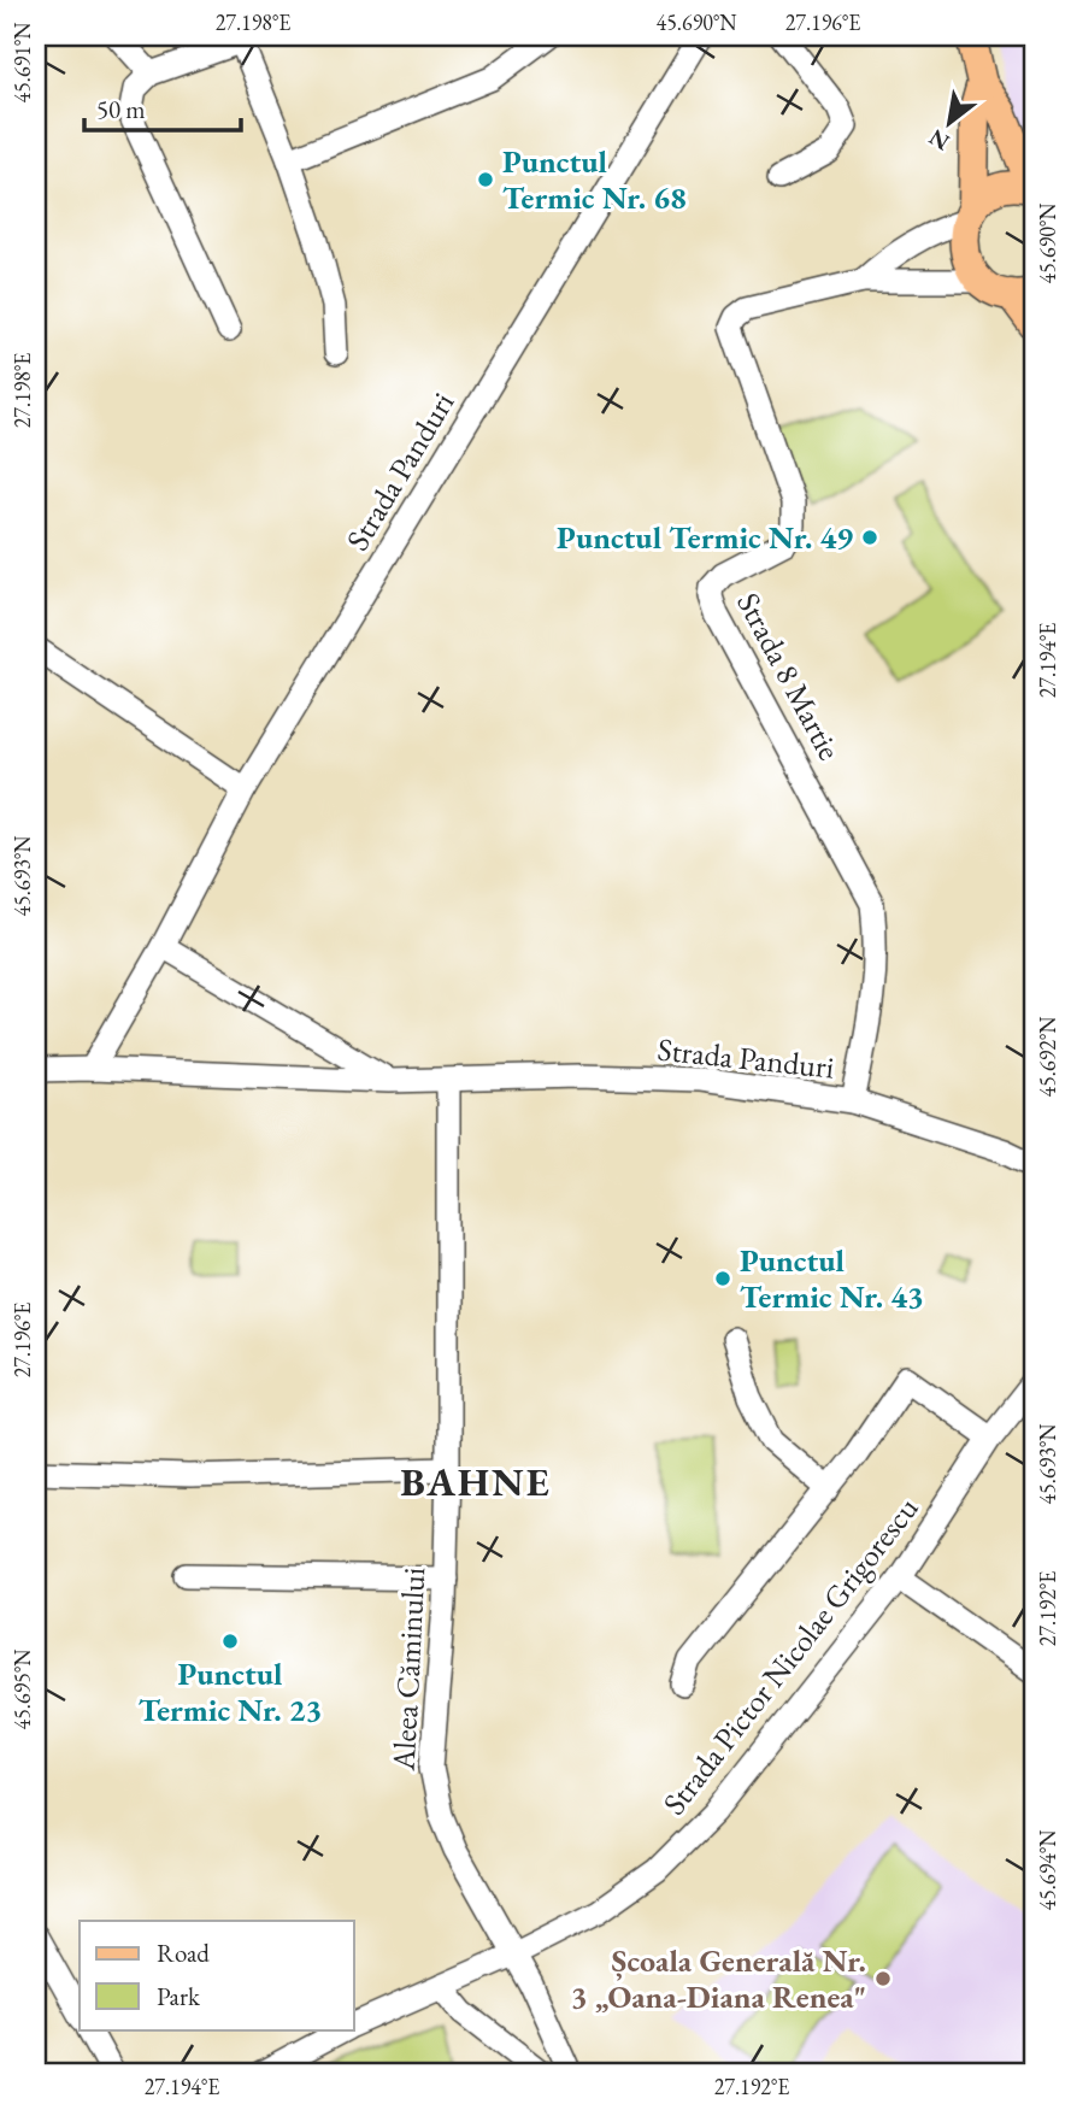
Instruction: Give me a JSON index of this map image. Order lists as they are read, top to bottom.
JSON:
{
  "streets": {
    "street": [
      "Strada Panduri",
      "Strada 8 Martie",
      "Strada Pictor Nicolae Grigorescu",
      "Aleea Căminului"
    ]
  },
  "crossings": [
    ["Strada Panduri", "Strada 8 Martie"],
    ["Strada Panduri", "Aleea Căminului"],
    ["Strada Pictor Nicolae Grigorescu", "Aleea Căminului"]
  ],
  "districts": ["BAHNE"],
  "places": [
    "Punctul Termic Nr. 68",
    "Punctul Termic Nr. 49",
    "Punctul Termic Nr. 43",
    "Punctul Termic Nr. 23",
    "Școala Generală Nr. 3 „Oana-Diana Renea\""
  ],
  "legend": ["Road", "Park"],
  "scale_bar": "50 m",
  "north": "bottom left",
  "coordinates": [
    "27.198°E",
    "45.690°N",
    "27.196°E",
    "45.691°N",
    "27.194°E",
    "45.693°N",
    "45.692°N",
    "27.192°E",
    "45.695°N",
    "45.694°N"
  ]
}
